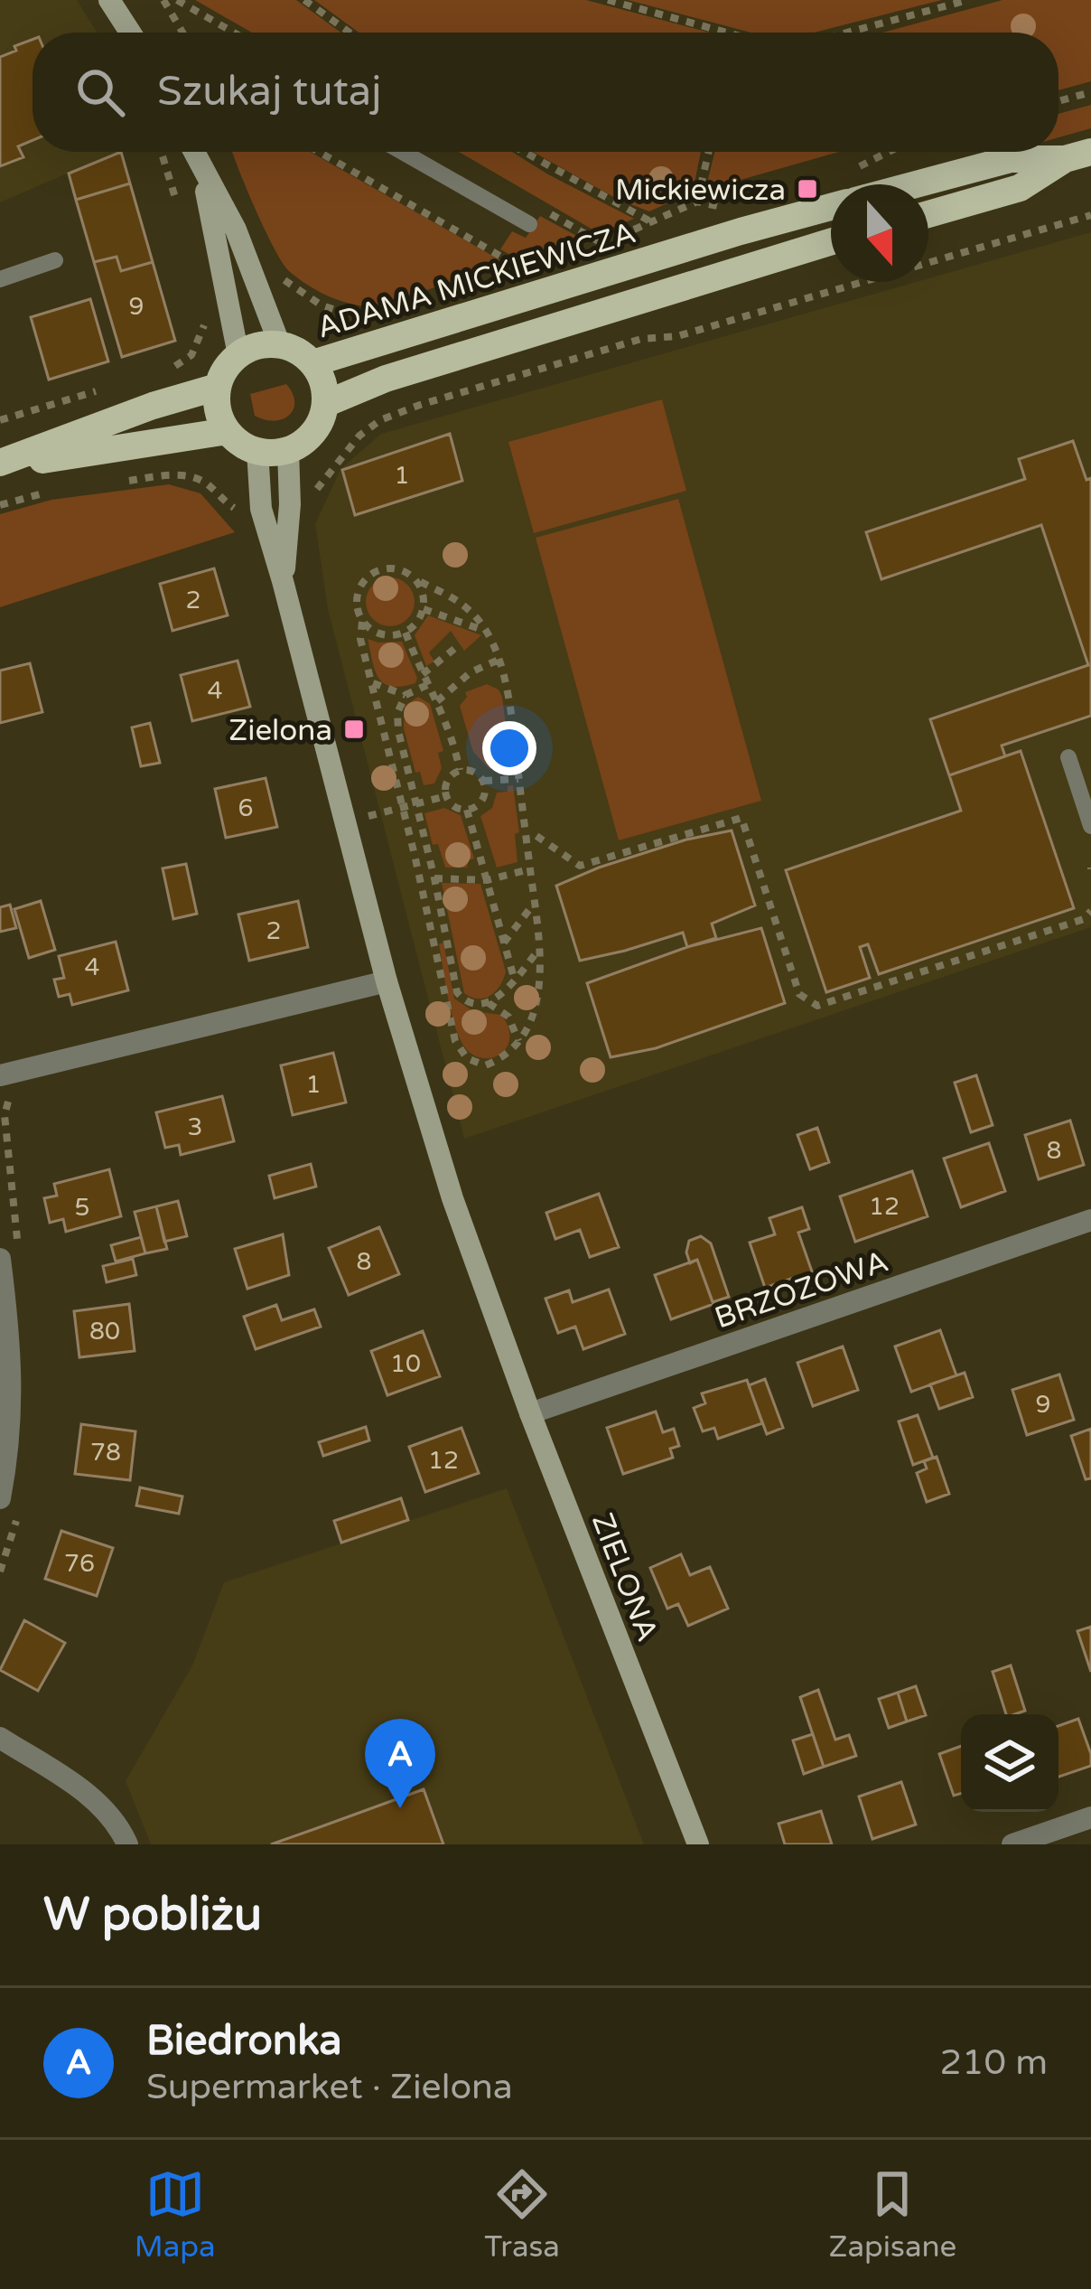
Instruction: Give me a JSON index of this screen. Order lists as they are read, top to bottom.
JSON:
{
  "streets": {
    "main road": ["ADAMA MICKIEWICZA"],
    "street": ["BRZOZOWA", "ZIELONA"]
  },
  "crossings": [
    ["ADAMA MICKIEWICZA", "ZIELONA"],
    ["BRZOZOWA", "ZIELONA"]
  ],
  "places": {
    "transit": ["Mickiewicza", "Zielona"]
  },
  "house_numbers": [
    "9",
    "1",
    "2",
    "4",
    "6",
    "2",
    "4",
    "1",
    "3",
    "8",
    "12",
    "5",
    "8",
    "80",
    "10",
    "9",
    "78",
    "12",
    "76"
  ],
  "north": "bottom",
  "page": {
    "search": "Szukaj tutaj",
    "pins": "A",
    "heading": "W pobliżu",
    "list": [
      {
        "mark": "A",
        "name": "Biedronka",
        "note": "Supermarket · Zielona",
        "value": "210 m"
      }
    ],
    "nav": ["Mapa", "Trasa", "Zapisane"]
  }
}
